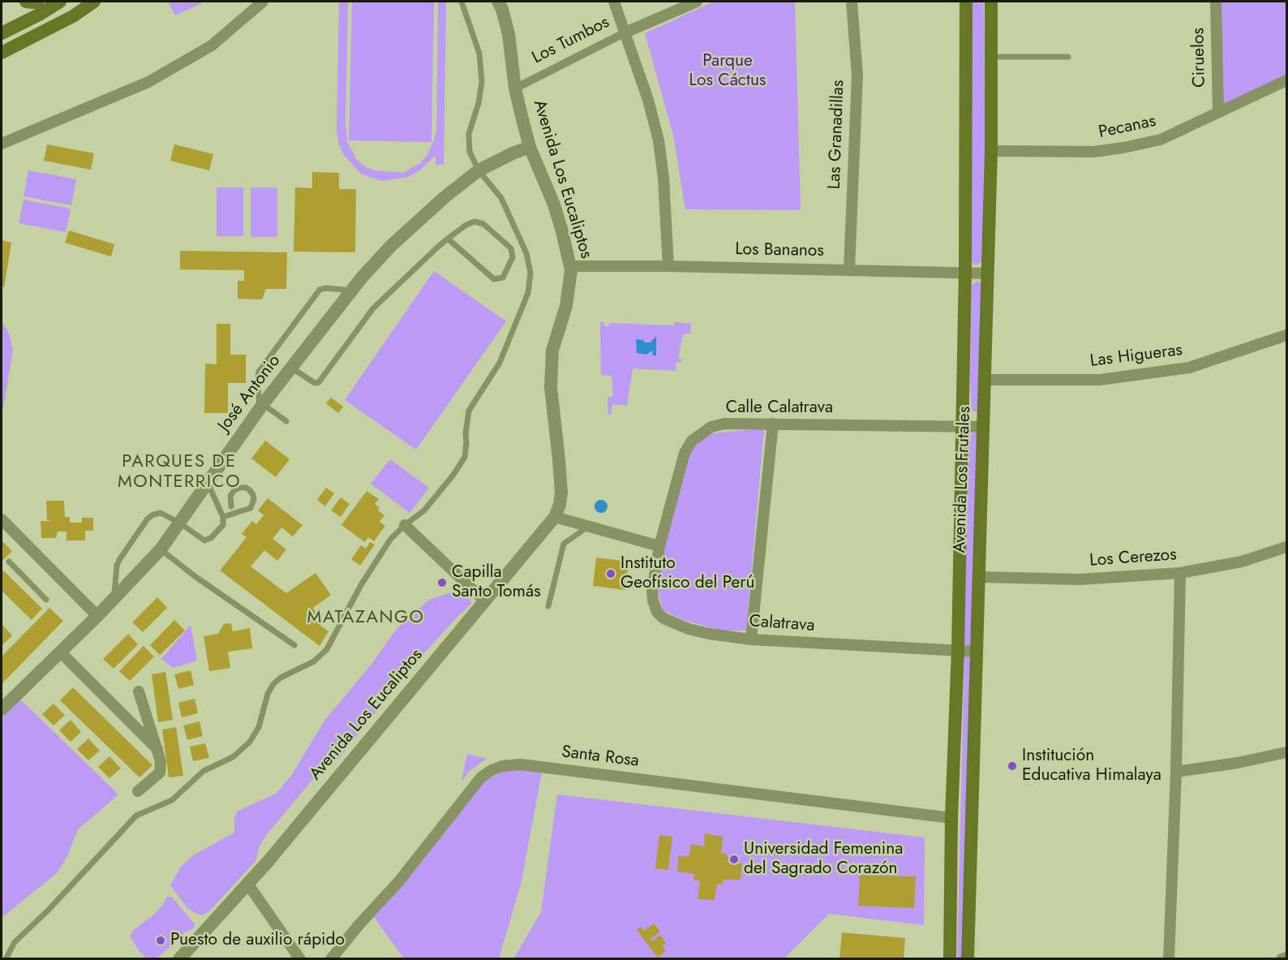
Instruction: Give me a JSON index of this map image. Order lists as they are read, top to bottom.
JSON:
{
  "streets": {
    "main road": ["Avenida Los Frutales"],
    "street": [
      "Los Tumbos",
      "Ciruelos",
      "Pecanas",
      "Las Granadillas",
      "Avenida Los Eucaliptos",
      "Los Bananos",
      "Las Higueras",
      "José Antonio",
      "Calle Calatrava",
      "Los Cerezos",
      "Calatrava",
      "Santa Rosa"
    ]
  },
  "crossings": [
    ["Los Tumbos", "Avenida Los Eucaliptos"],
    ["Ciruelos", "Pecanas"],
    ["Pecanas", "Avenida Los Frutales"],
    ["Las Granadillas", "Los Bananos"],
    ["Avenida Los Eucaliptos", "Los Bananos"],
    ["Avenida Los Eucaliptos", "José Antonio"],
    ["Los Bananos", "Avenida Los Frutales"],
    ["Las Higueras", "Avenida Los Frutales"],
    ["Calle Calatrava", "Avenida Los Frutales"],
    ["Calle Calatrava", "Calatrava"],
    ["Avenida Los Frutales", "Los Cerezos"],
    ["Avenida Los Frutales", "Calatrava"],
    ["Avenida Los Frutales", "Santa Rosa"]
  ],
  "districts": ["PARQUES DE MONTERRICO", "MATAZANGO"],
  "parks": ["Parque Los Cáctus"],
  "places": [
    "Instituto Geofísico del Perú",
    "Capilla Santo Tomás",
    "Institución Educativa Himalaya",
    "Universidad Femenina del Sagrado Corazón",
    "Puesto de auxilio rápido"
  ]
}
